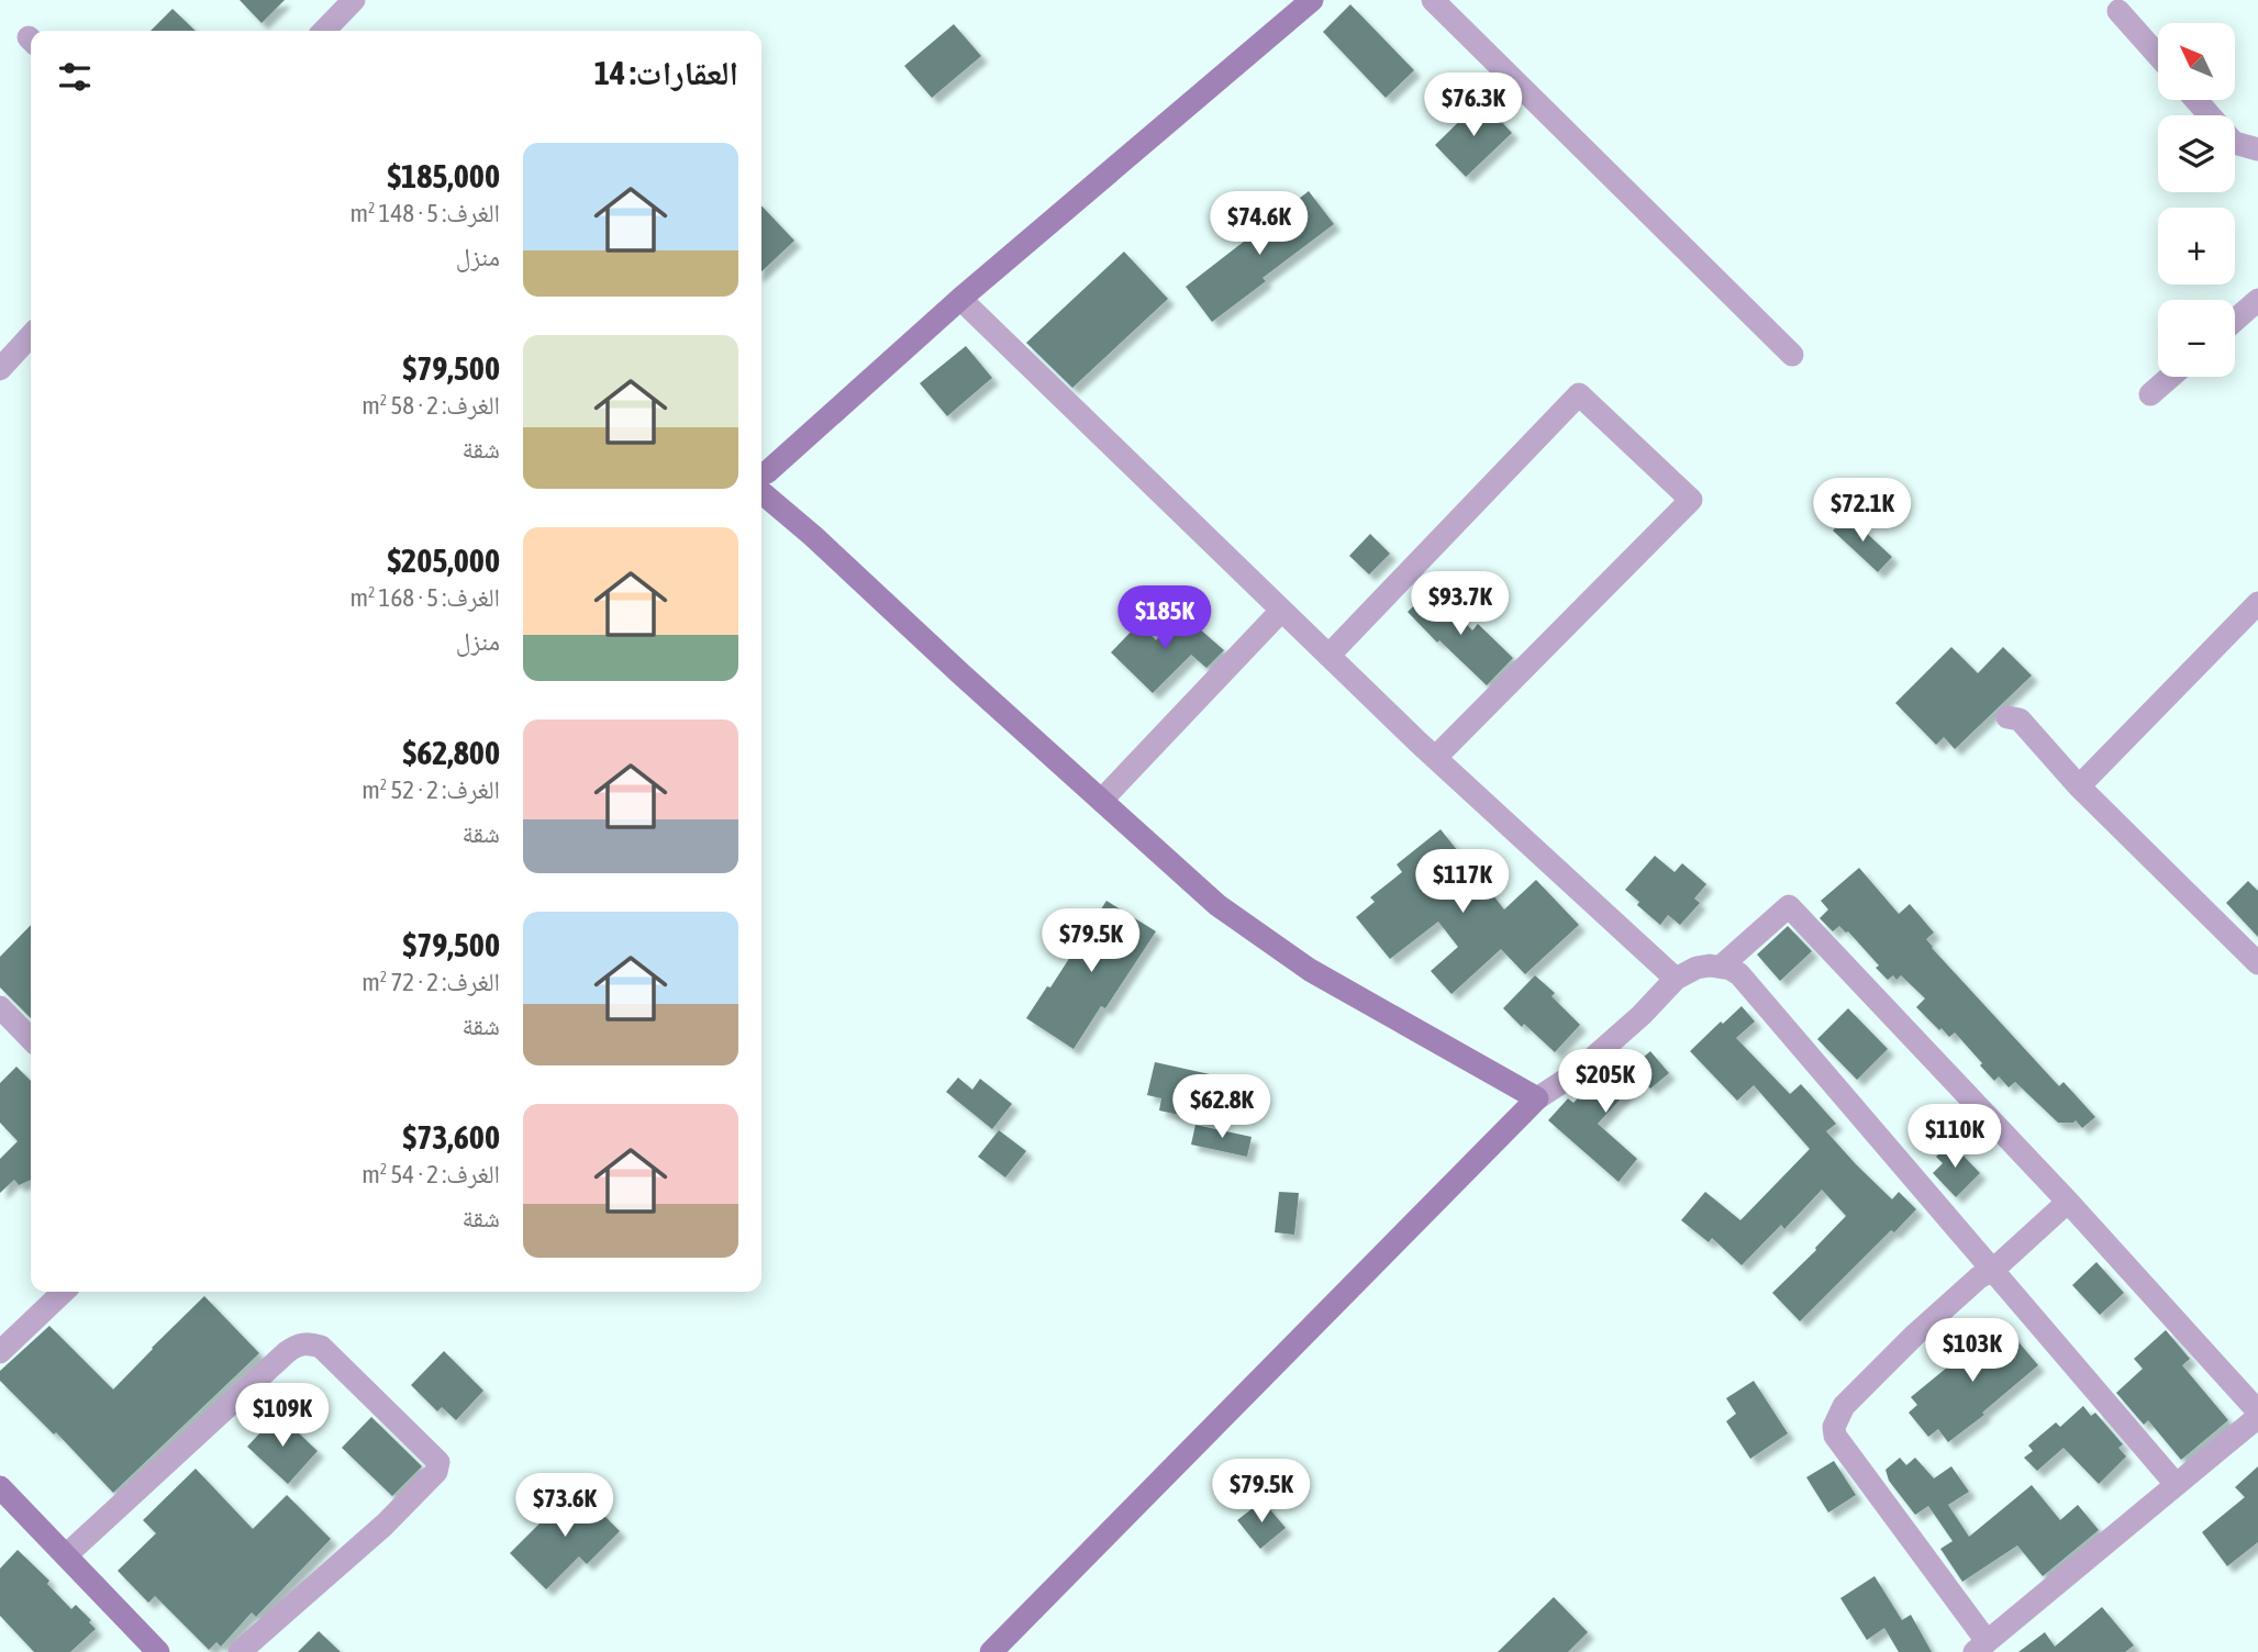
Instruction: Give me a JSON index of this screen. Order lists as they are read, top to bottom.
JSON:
{
  "north": "top left",
  "page": {
    "map_buttons": ["+", "−"],
    "heading": "العقارات: 14",
    "price": [
      "$76.3K",
      "$74.6K",
      "$72.1K",
      "$93.7K",
      "$185K",
      "$117K",
      "$79.5K",
      "$205K",
      "$62.8K",
      "$110K",
      "$103K",
      "$109K",
      "$79.5K",
      "$73.6K"
    ],
    "list": [
      {
        "name": "$185,000",
        "note": "الغرف: 5 · 148 m² · منزل"
      },
      {
        "name": "$79,500",
        "note": "الغرف: 2 · 58 m² · شقة"
      },
      {
        "name": "$205,000",
        "note": "الغرف: 5 · 168 m² · منزل"
      },
      {
        "name": "$62,800",
        "note": "الغرف: 2 · 52 m² · شقة"
      },
      {
        "name": "$79,500",
        "note": "الغرف: 2 · 72 m² · شقة"
      },
      {
        "name": "$73,600",
        "note": "الغرف: 2 · 54 m² · شقة"
      }
    ]
  }
}
